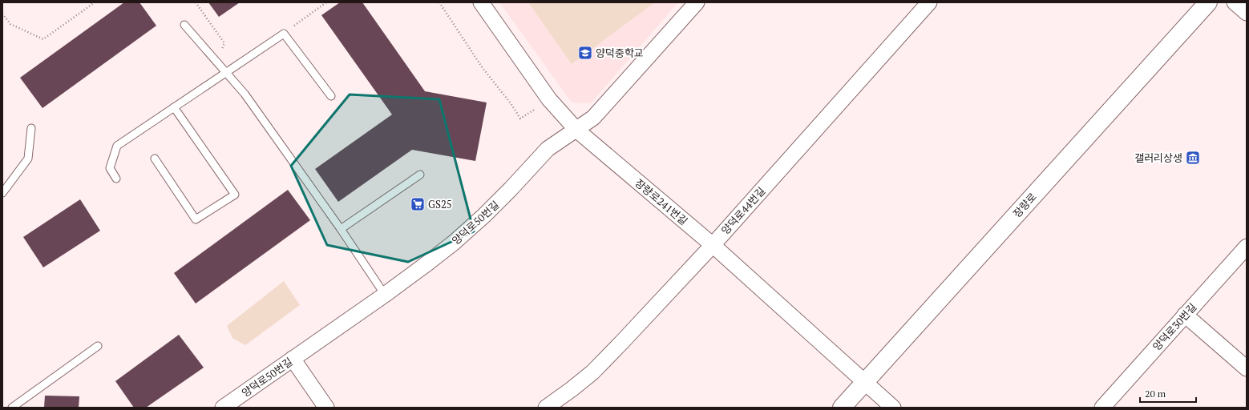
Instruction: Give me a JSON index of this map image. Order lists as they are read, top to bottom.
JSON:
{
  "streets": {
    "street": [
      "장량로241번길",
      "장량로",
      "양덕로44번길",
      "양덕로50번길",
      "양덕로30번길"
    ]
  },
  "crossings": [
    ["장량로241번길", "장량로"],
    ["장량로241번길", "양덕로44번길"],
    ["장량로241번길", "양덕로50번길"]
  ],
  "places": {
    "school or university": ["양덕중학교"],
    "museum": ["갤러리상생"],
    "supermarket": ["GS25"]
  },
  "scale_bar": "20 m"
}
